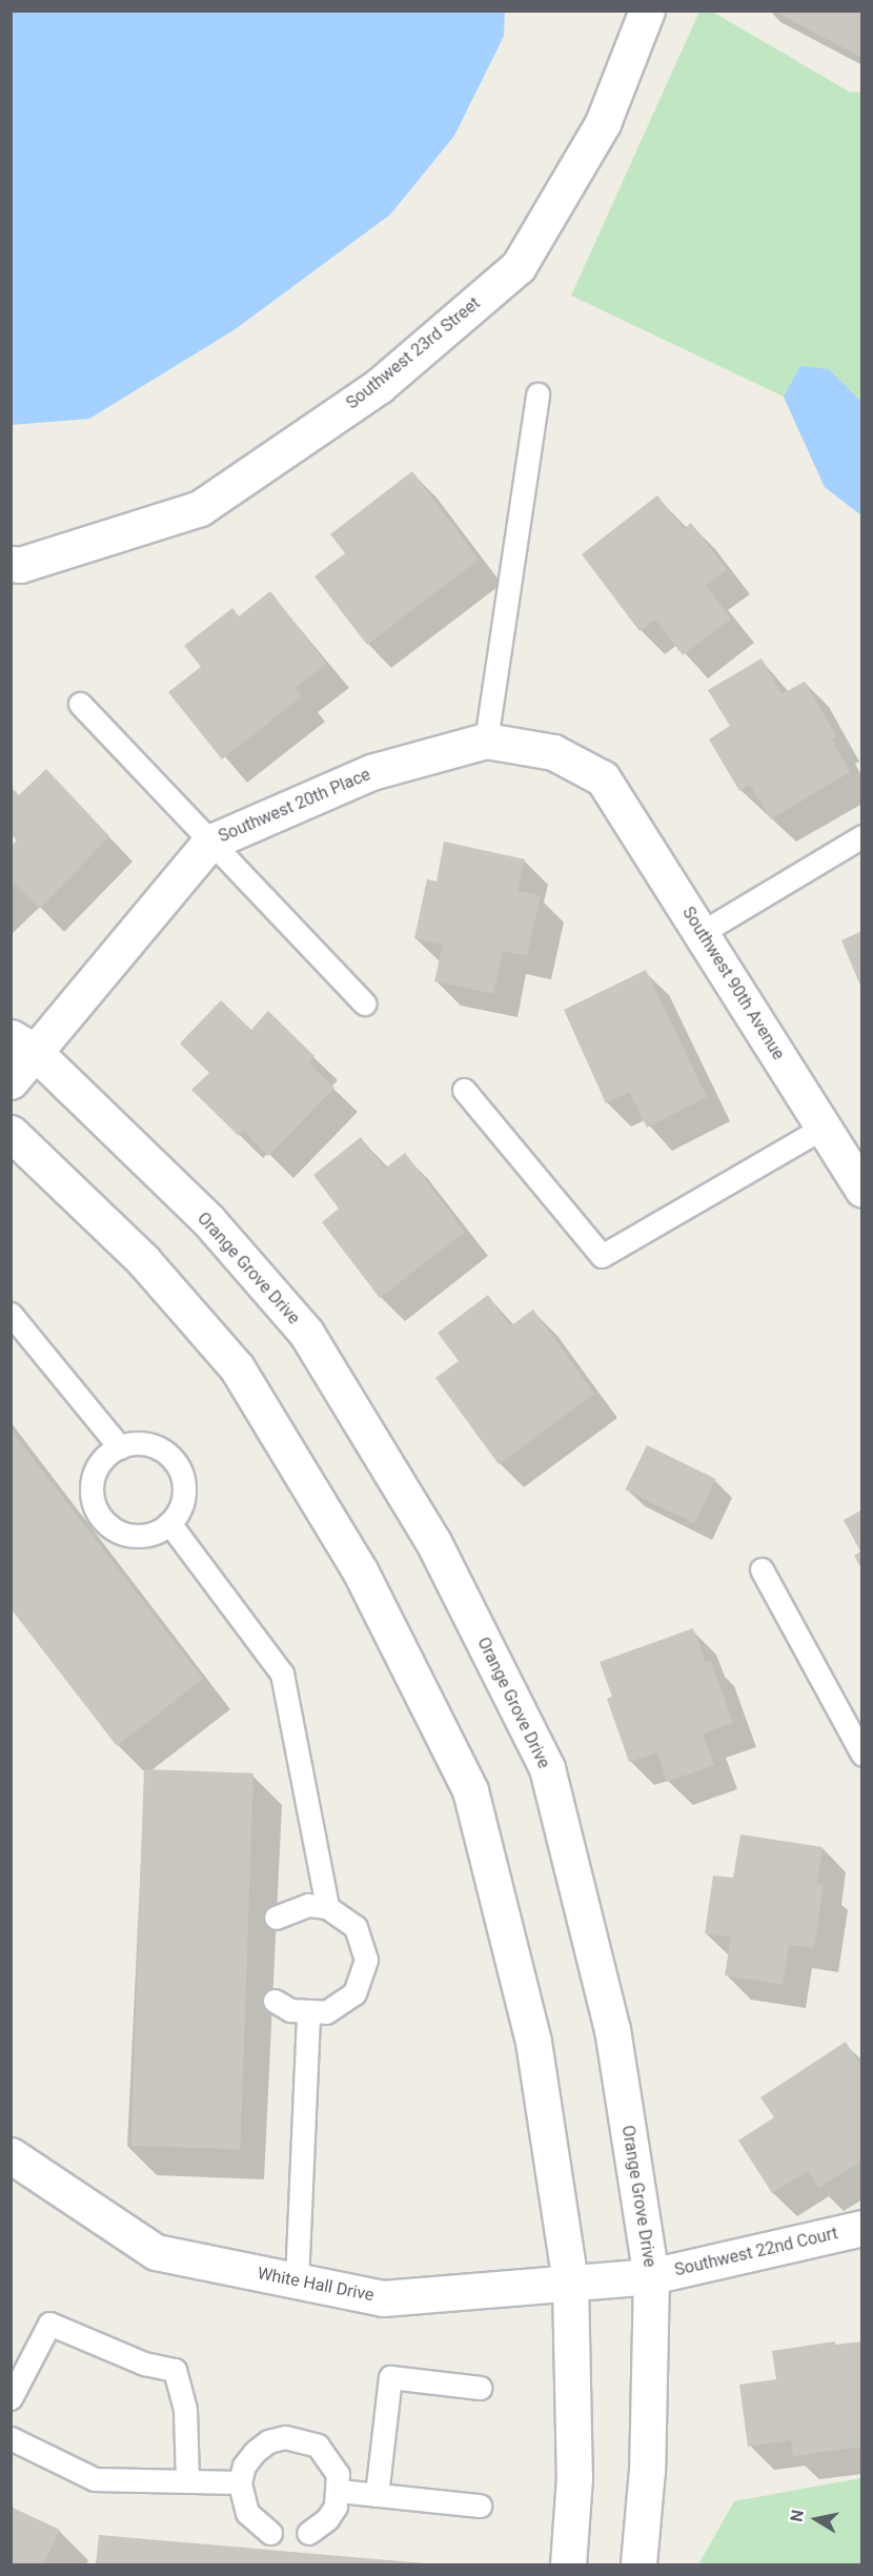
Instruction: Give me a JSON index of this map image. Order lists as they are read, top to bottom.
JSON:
{
  "streets": {
    "street": [
      "Southwest 23rd Street",
      "Southwest 20th Place",
      "Southwest 90th Avenue",
      "Orange Grove Drive",
      "Southwest 22nd Court",
      "White Hall Drive"
    ]
  },
  "crossings": [
    ["Southwest 20th Place", "Southwest 90th Avenue"],
    ["Southwest 20th Place", "Orange Grove Drive"],
    ["Orange Grove Drive", "Southwest 22nd Court"],
    ["Orange Grove Drive", "White Hall Drive"],
    ["Southwest 22nd Court", "White Hall Drive"]
  ],
  "north": "left"
}
